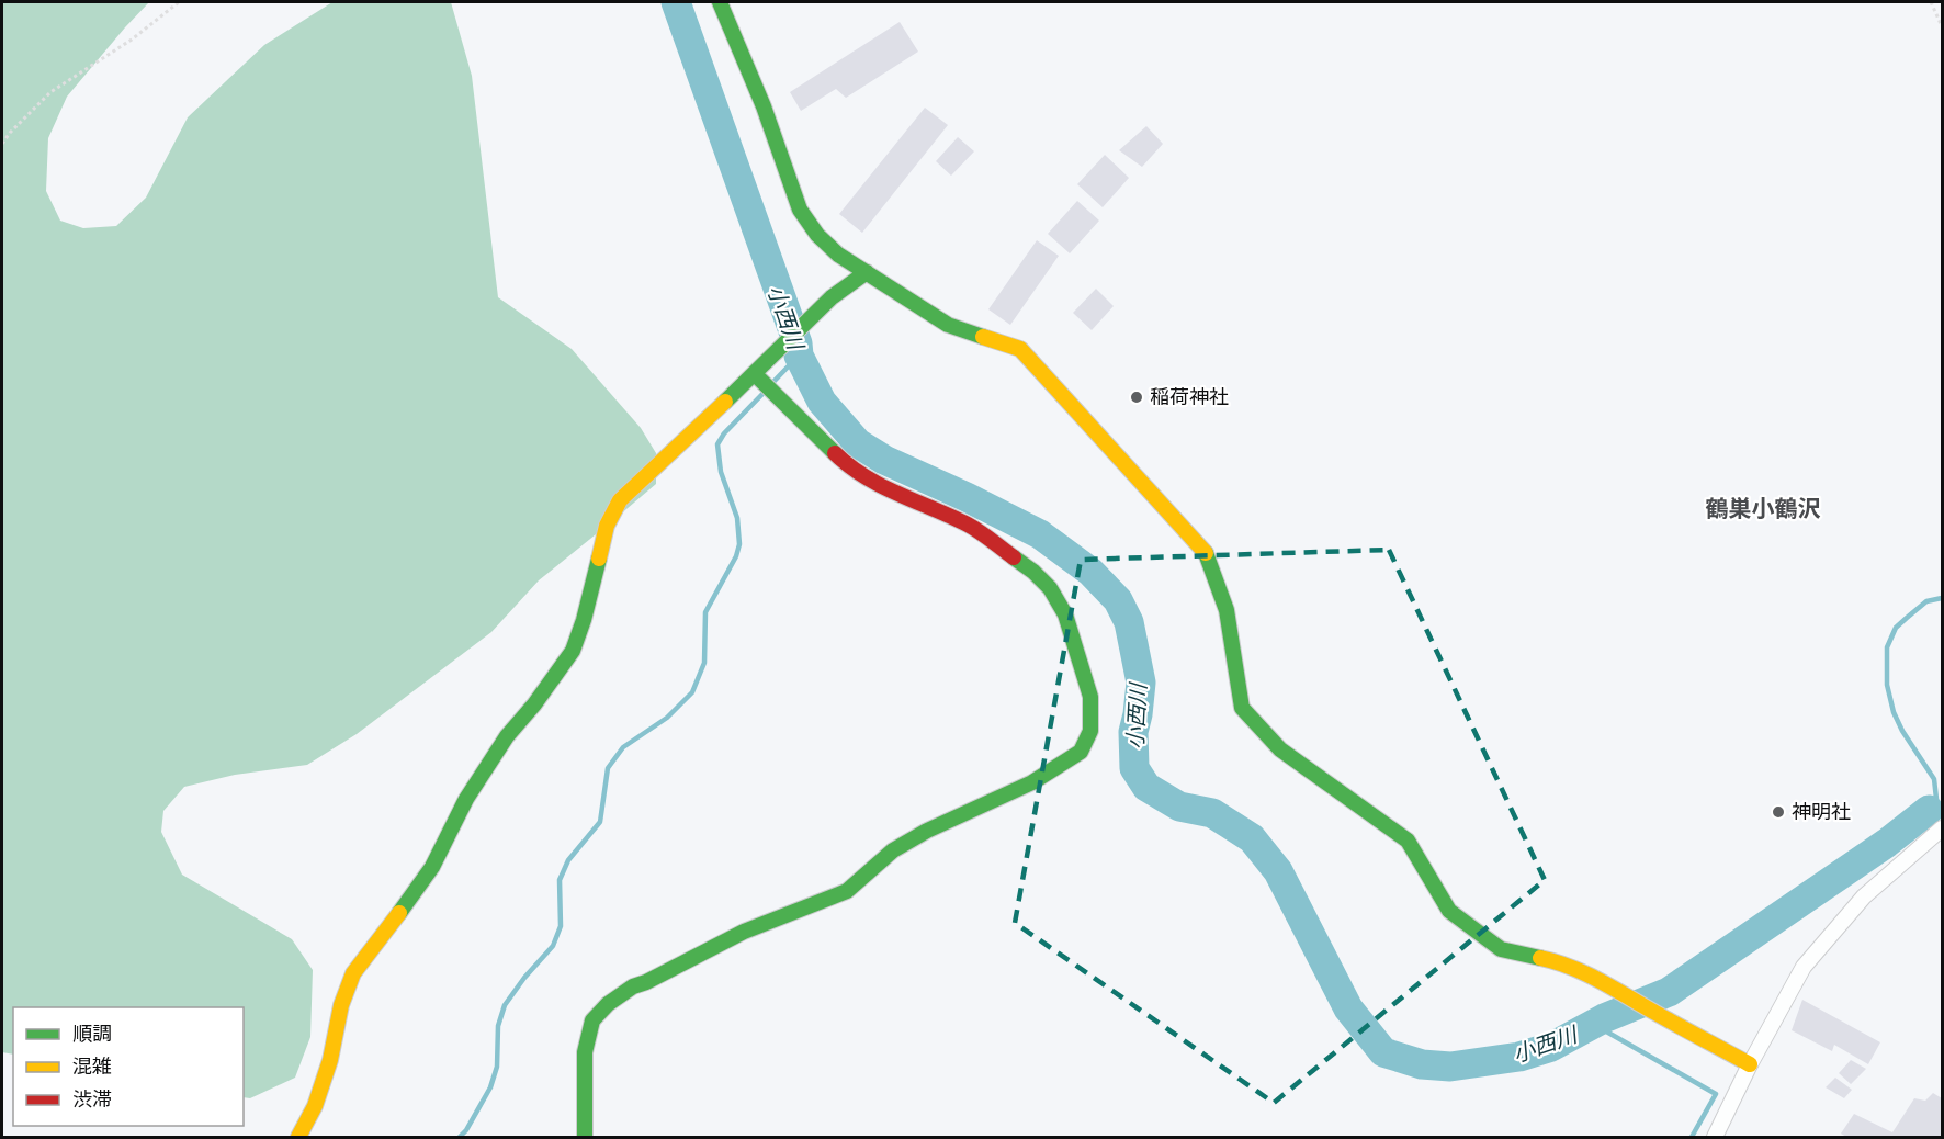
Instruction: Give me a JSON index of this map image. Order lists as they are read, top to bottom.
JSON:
{
  "districts": ["鶴巣小鶴沢"],
  "water": ["小西川"],
  "places": ["稲荷神社", "神明社"],
  "legend": ["順調", "混雑", "渋滞"]
}
